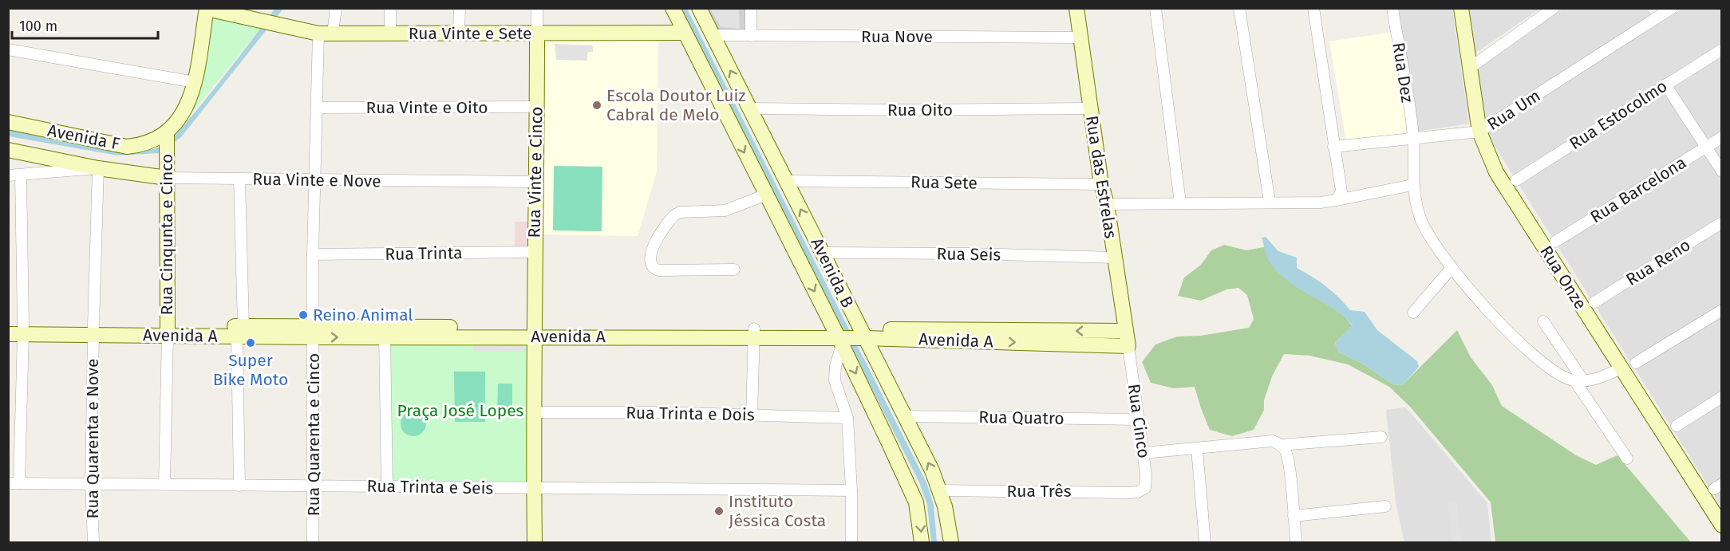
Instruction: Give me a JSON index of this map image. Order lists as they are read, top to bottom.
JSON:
{
  "streets": {
    "street": [
      "Rua Vinte e Sete",
      "Rua Nove",
      "Rua Dez",
      "Rua Vinte e Oito",
      "Rua Oito",
      "Rua Um",
      "Rua Estocolmo",
      "Avenida F",
      "Rua Vinte e Cinco",
      "Rua das Estrelas",
      "Rua Vinte e Nove",
      "Rua Sete",
      "Rua Barcelona",
      "Rua Cinqunta e Cinco",
      "Rua Trinta",
      "Rua Seis",
      "Rua Reno",
      "Avenida B",
      "Rua Onze",
      "Avenida A",
      "Rua Trinta e Dois",
      "Rua Quatro",
      "Rua Cinco",
      "Rua Quarenta e Cinco",
      "Rua Quarenta e Nove",
      "Rua Trinta e Seis",
      "Rua Três"
    ]
  },
  "crossings": [
    ["Rua Vinte e Sete", "Avenida F"],
    ["Rua Vinte e Sete", "Rua Vinte e Cinco"],
    ["Rua Vinte e Sete", "Avenida B"],
    ["Rua Vinte e Sete", "Rua Quarenta e Cinco"],
    ["Rua Nove", "Rua das Estrelas"],
    ["Rua Nove", "Avenida B"],
    ["Rua Dez", "Rua Um"],
    ["Rua Vinte e Oito", "Rua Vinte e Cinco"],
    ["Rua Vinte e Oito", "Rua Quarenta e Cinco"],
    ["Rua Oito", "Rua das Estrelas"],
    ["Rua Oito", "Avenida B"],
    ["Rua Um", "Rua Onze"],
    ["Avenida F", "Rua Cinqunta e Cinco"],
    ["Rua Vinte e Cinco", "Rua Vinte e Nove"],
    ["Rua Vinte e Cinco", "Rua Trinta"],
    ["Rua Vinte e Cinco", "Avenida A"],
    ["Rua Vinte e Cinco", "Rua Trinta e Dois"],
    ["Rua Vinte e Cinco", "Rua Trinta e Seis"],
    ["Rua das Estrelas", "Rua Sete"],
    ["Rua das Estrelas", "Rua Seis"],
    ["Rua das Estrelas", "Avenida A"],
    ["Rua das Estrelas", "Rua Cinco"],
    ["Rua Vinte e Nove", "Rua Cinqunta e Cinco"],
    ["Rua Vinte e Nove", "Rua Quarenta e Cinco"],
    ["Rua Vinte e Nove", "Rua Quarenta e Nove"],
    ["Rua Sete", "Avenida B"],
    ["Rua Cinqunta e Cinco", "Avenida A"],
    ["Rua Trinta", "Rua Quarenta e Cinco"],
    ["Rua Seis", "Avenida B"],
    ["Avenida B", "Avenida A"],
    ["Avenida B", "Rua Quatro"],
    ["Avenida B", "Rua Três"],
    ["Avenida A", "Rua Cinco"],
    ["Avenida A", "Rua Quarenta e Cinco"],
    ["Avenida A", "Rua Quarenta e Nove"],
    ["Rua Quatro", "Rua Cinco"],
    ["Rua Cinco", "Rua Três"],
    ["Rua Quarenta e Cinco", "Rua Trinta e Seis"],
    ["Rua Quarenta e Nove", "Rua Trinta e Seis"]
  ],
  "parks": ["Praça José Lopes"],
  "places": [
    "Escola Doutor Luiz Cabral de Melo",
    "Reino Animal",
    "Super Bike Moto",
    "Instituto Jéssica Costa"
  ],
  "scale_bar": "100 m"
}
